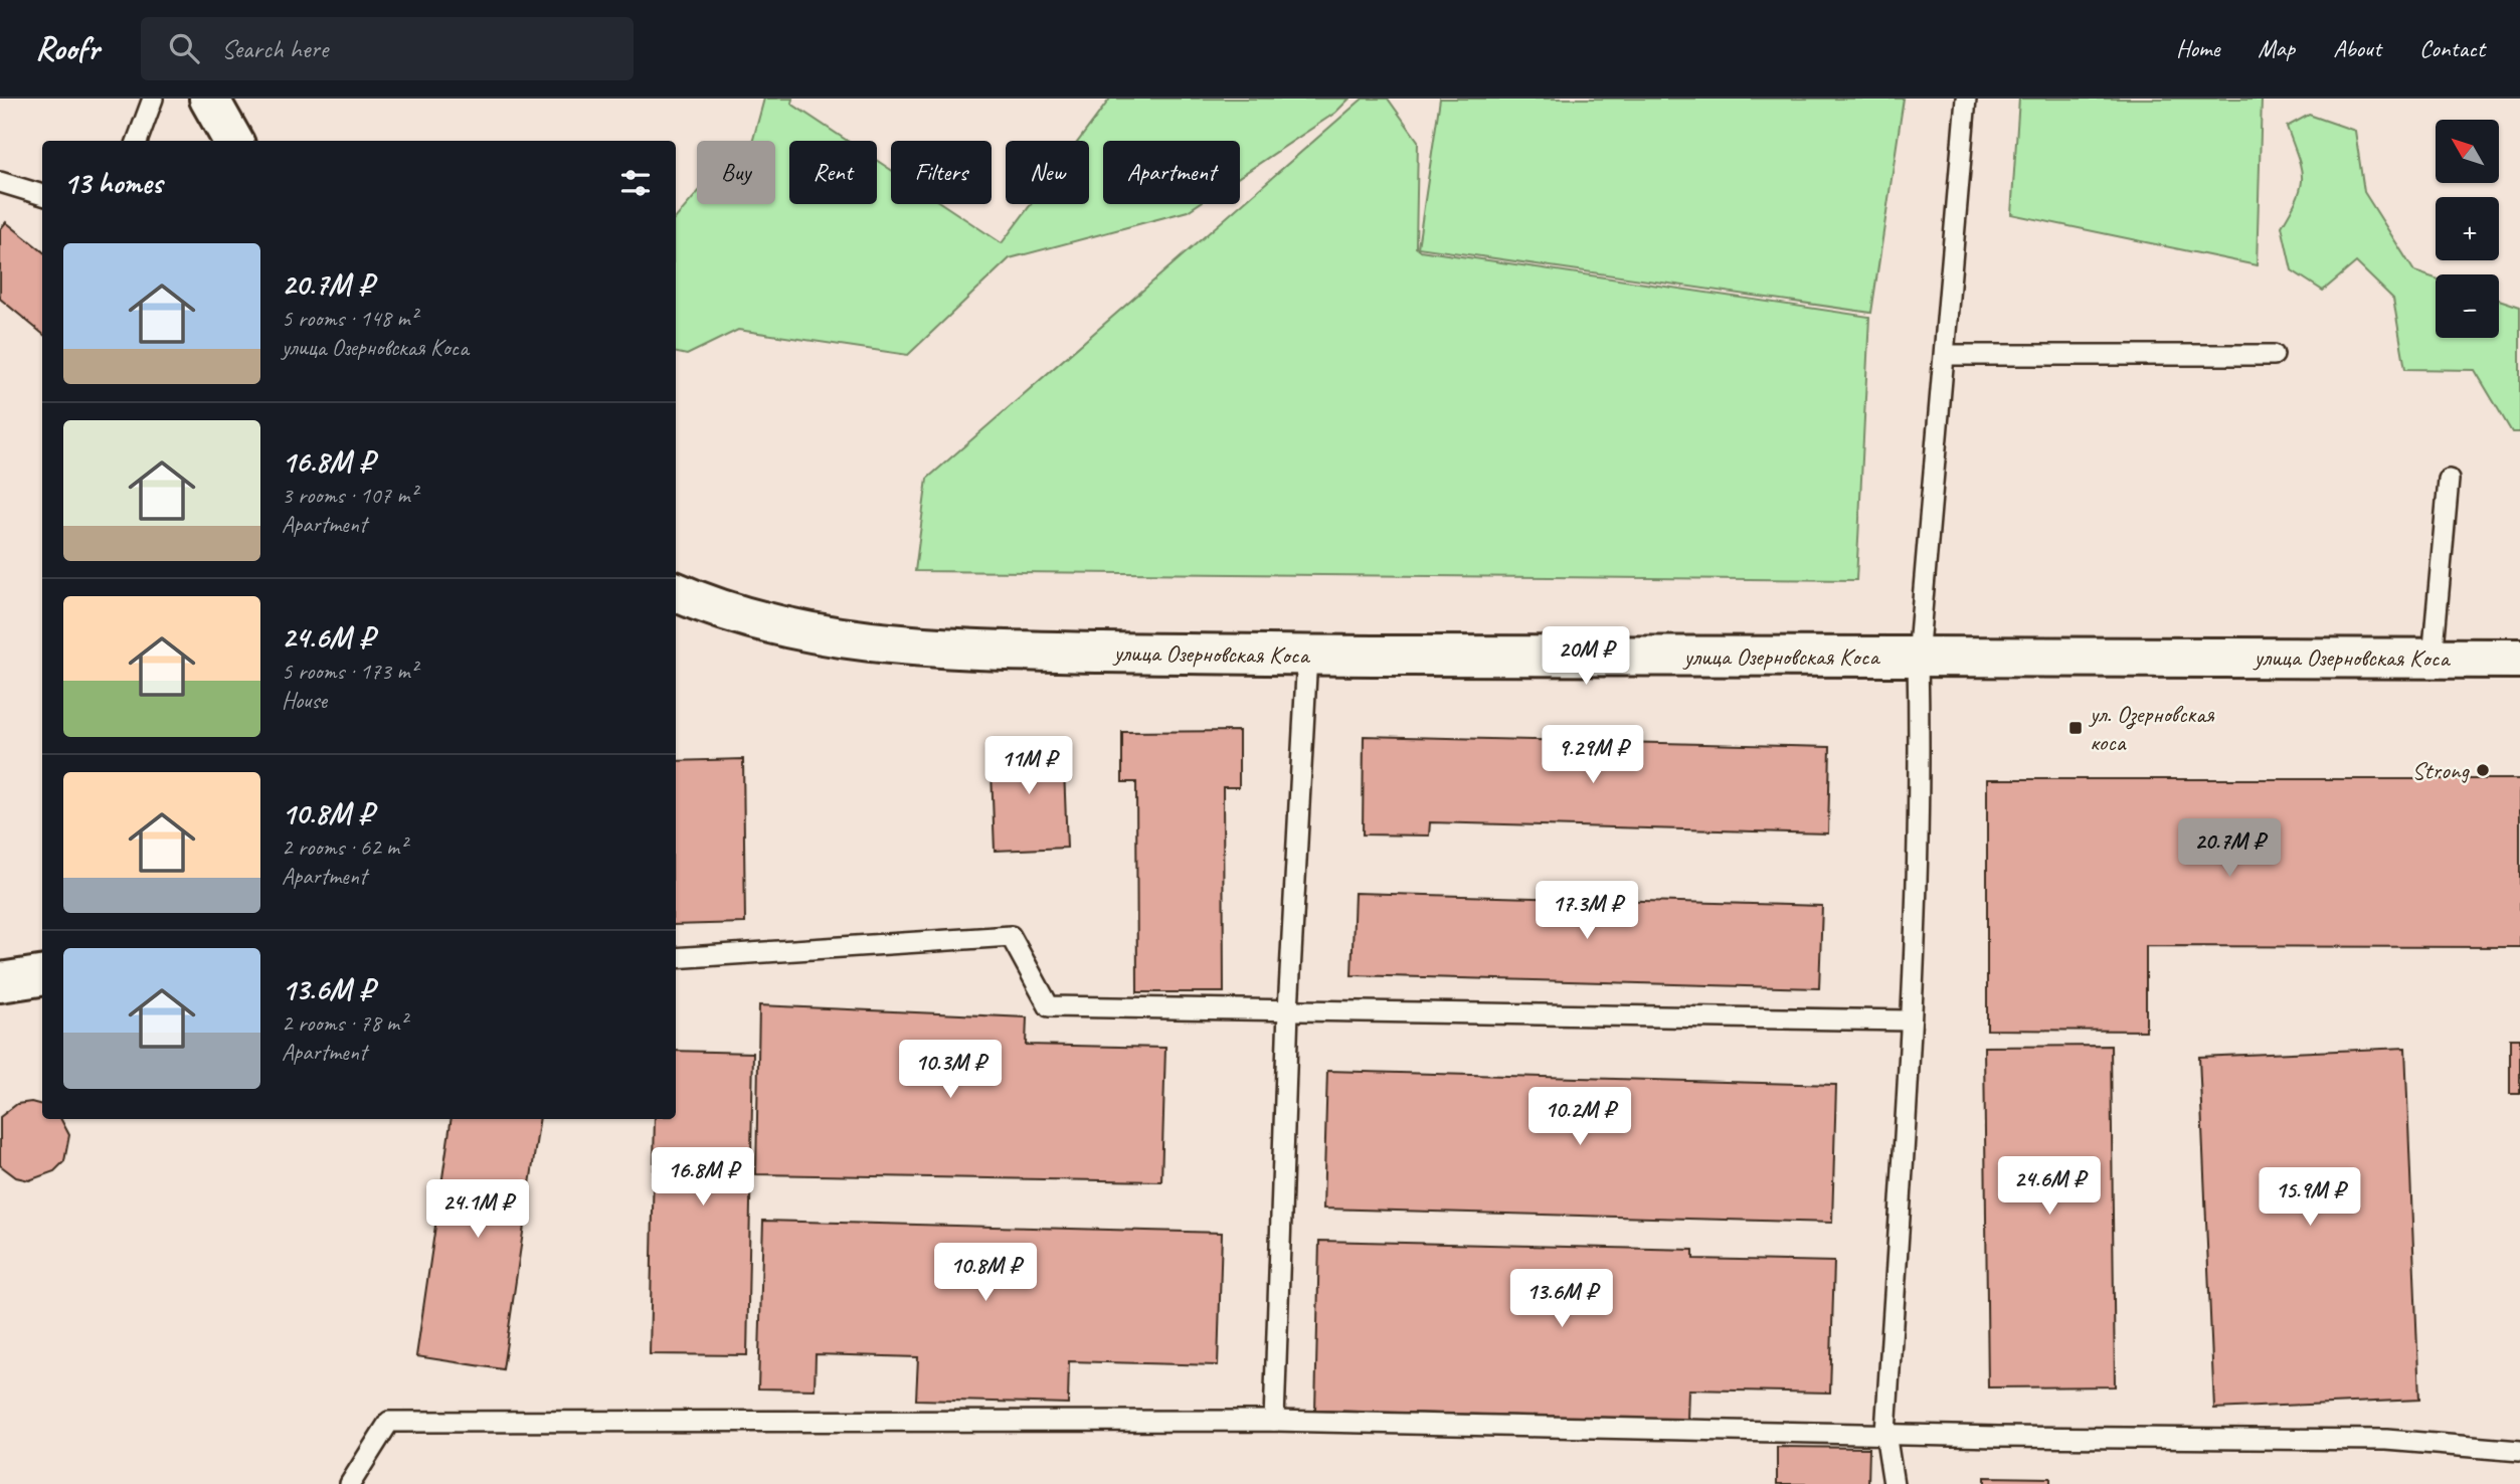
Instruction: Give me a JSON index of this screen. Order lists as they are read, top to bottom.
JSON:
{
  "streets": {
    "main road": ["улица Озерновская Коса"]
  },
  "places": {
    "transit": ["ул. Озерновская коса"],
    "other": ["Strong"]
  },
  "north": "top left",
  "page": {
    "header": "Roofr",
    "search": "Search here",
    "nav": [
      "Home",
      "Map",
      "About",
      "Contact"
    ],
    "map_buttons": ["+", "−"],
    "chip": [
      "Buy",
      "Rent",
      "Filters",
      "New",
      "Apartment"
    ],
    "heading": "13 homes",
    "list": [
      {
        "name": "20.7M ₽",
        "note": "5 rooms · 148 m² · улица Озерновская Коса"
      },
      {
        "name": "16.8M ₽",
        "note": "3 rooms · 107 m² · Apartment"
      },
      {
        "name": "24.6M ₽",
        "note": "5 rooms · 173 m² · House"
      },
      {
        "name": "10.8M ₽",
        "note": "2 rooms · 62 m² · Apartment"
      },
      {
        "name": "13.6M ₽",
        "note": "2 rooms · 78 m² · Apartment"
      }
    ],
    "price": [
      "20M ₽",
      "9.29M ₽",
      "11M ₽",
      "20.7M ₽",
      "17.3M ₽",
      "10.3M ₽",
      "10.2M ₽",
      "16.8M ₽",
      "24.6M ₽",
      "15.9M ₽",
      "24.1M ₽",
      "10.8M ₽",
      "13.6M ₽"
    ]
  }
}
